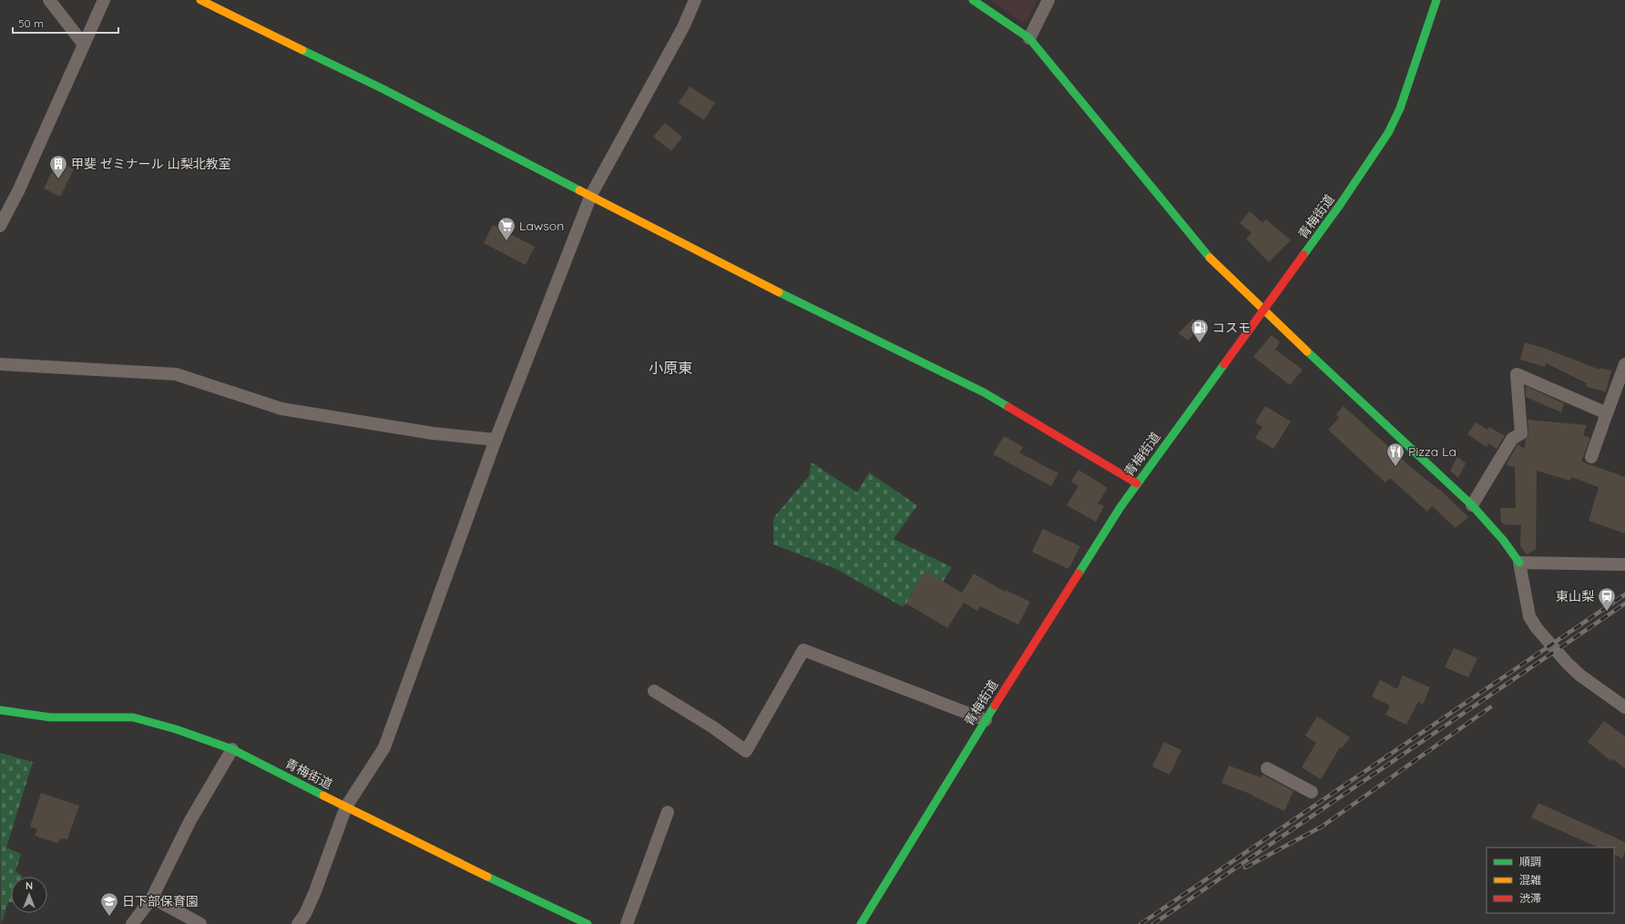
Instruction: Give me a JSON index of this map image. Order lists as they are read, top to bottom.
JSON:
{
  "streets": {
    "street": ["青梅街道"]
  },
  "districts": ["小原東"],
  "places": {
    "building": ["甲斐 ゼミナール 山梨北教室"],
    "supermarket": ["Lawson"],
    "fuel station": ["コスモ"],
    "restaurant": ["Pizza La"],
    "station": ["東山梨"],
    "school or university": ["日下部保育園"]
  },
  "legend": ["順調", "混雑", "渋滞"],
  "scale_bar": "50 m",
  "north": "top"
}
